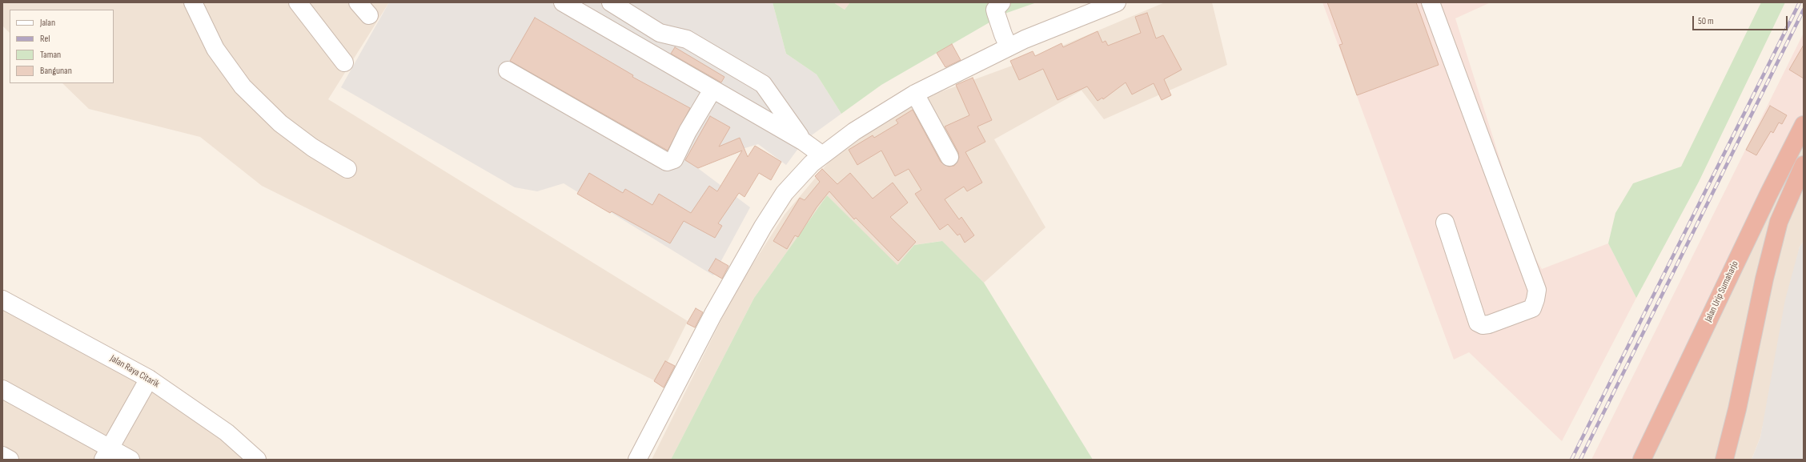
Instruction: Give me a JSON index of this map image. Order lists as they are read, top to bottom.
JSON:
{
  "streets": {
    "highway": ["Jalan Urip Sumaharjo"],
    "street": ["Jalan Raya Citarik"]
  },
  "legend": [
    "Jalan",
    "Rel",
    "Taman",
    "Bangunan"
  ],
  "scale_bar": "50 m"
}
